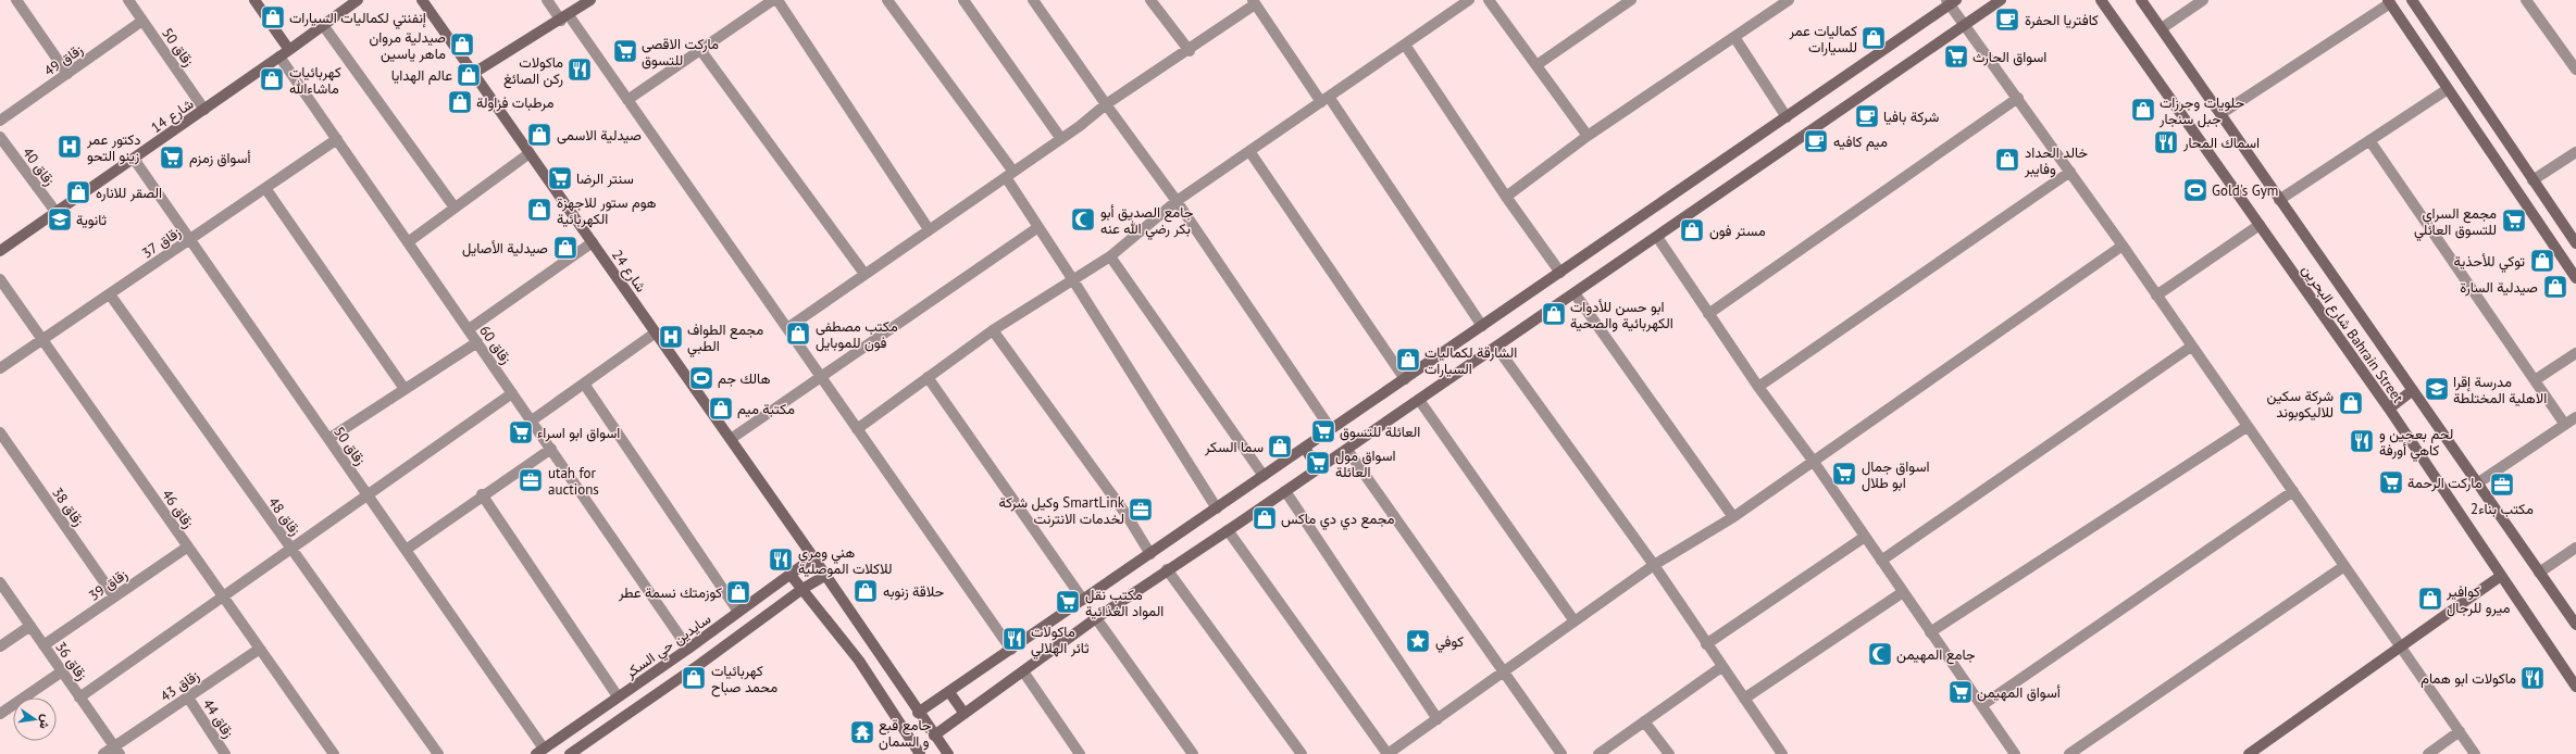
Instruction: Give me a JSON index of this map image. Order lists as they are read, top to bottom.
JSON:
{
  "streets": {
    "street": [
      "زقاق 50",
      "زقاق 49",
      "شارع 14",
      "زقاق 40",
      "زقاق 37",
      "شارع 24",
      "شارع البحرين Bahrain Street",
      "زقاق 60",
      "زقاق 38",
      "زقاق 46",
      "زقاق 48",
      "زقاق 39",
      "سايدين حي السكر",
      "زقاق 36",
      "زقاق 43",
      "زقاق 44"
    ]
  },
  "crossings": [
    ["زقاق 50", "زقاق 49"],
    ["زقاق 50", "شارع 14"],
    ["زقاق 50", "زقاق 37"],
    ["زقاق 50", "سايدين حي السكر"],
    ["شارع 14", "زقاق 40"],
    ["شارع 14", "زقاق 60"],
    ["زقاق 37", "زقاق 60"],
    ["زقاق 37", "زقاق 46"],
    ["زقاق 37", "زقاق 48"],
    ["شارع 24", "سايدين حي السكر"],
    ["زقاق 60", "سايدين حي السكر"],
    ["زقاق 38", "زقاق 39"],
    ["زقاق 46", "زقاق 39"],
    ["زقاق 46", "زقاق 43"],
    ["زقاق 39", "زقاق 36"],
    ["زقاق 36", "زقاق 43"],
    ["زقاق 43", "زقاق 44"]
  ],
  "places": {
    "shop": [
      "إنفنتي لكماليات السيارات",
      "كماليات عمر للسيارات",
      "صيدلية مروان ماهر ياسين",
      "عالم الهدايا",
      "كهربائيات ماشاءالله",
      "مرطبات فراولة",
      "حلويات وجرزات جبل سنجار",
      "صيدلية الاسمى",
      "خالد الحداد وفايبر",
      "الصقر للاناره",
      "هوم ستور للاجهزة الكهربائية",
      "مستر فون",
      "صيدلية الأصايل",
      "توكي للأحذية",
      "صيدلية السارة",
      "ابو حسن للأدوات الكهربائية والصحية",
      "مكتب مصطفى فون للموبايل",
      "الشارقة لكماليات السيارات",
      "شركة سكين للاليكوبوند",
      "مكتبة ميم",
      "سما السكر",
      "مجمع دي دي ماكس",
      "حلاقة زنوبه",
      "كوزمتك نسمة عطر",
      "كوافير ميرو للرجال",
      "كهربائيات محمد صباح"
    ],
    "cafe": ["كافتريا الحفرة", "شركة بافيا", "ميم كافيه"],
    "supermarket": [
      "ماركت الاقصى للتسوق",
      "اسواق الحارث",
      "أسواق زمزم",
      "سنتر الرضا",
      "مجمع السراي للتسوق العائلي",
      "العائلة للتسوق",
      "اسواق ابو اسراء",
      "اسواق مول العائلة",
      "اسواق جمال ابو طلال",
      "ماركت الرحمة",
      "مكتب نقل المواد الغذائية",
      "أسواق المهيمن"
    ],
    "restaurant": [
      "ماكولات ركن الصائغ",
      "اسماك المحار",
      "لحم بعجين و كاهي أورفة",
      "هني ومري للاكلات الموصلية",
      "ماكولات ثائر الهلالي",
      "ماكولات ابو همام"
    ],
    "hospital": ["دكتور عمر زينو التحو", "مجمع الطواف الطبي"],
    "sports": ["Gold's Gym", "هالك جم"],
    "school or university": ["ثانوية", "مدرسة إقرا الاهلية المختلطة"],
    "mosque": ["جامع الصديق أبو بكر رضي الله عنه", "جامع المهيمن"],
    "office": ["utah for auctions", "مكتب بناء2", "وكيل شركة SmartLink لخدمات الانترنت"],
    "place": ["كوفي"],
    "temple": ["جامع قبع و السمان"]
  },
  "north": "right"
}
